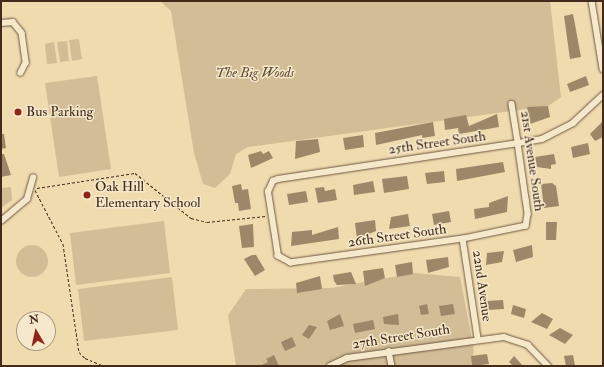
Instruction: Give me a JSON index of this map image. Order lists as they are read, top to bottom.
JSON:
{
  "streets": {
    "street": [
      "25th Street South",
      "21st Avenue South",
      "26th Street South",
      "22nd Avenue",
      "27th Street South"
    ]
  },
  "crossings": [
    ["25th Street South", "21st Avenue South"],
    ["25th Street South", "26th Street South"],
    ["21st Avenue South", "26th Street South"],
    ["26th Street South", "22nd Avenue"],
    ["22nd Avenue", "27th Street South"]
  ],
  "parks": ["The Big Woods"],
  "places": ["Bus Parking", "Oak Hill Elementary School"],
  "north": "top"
}
